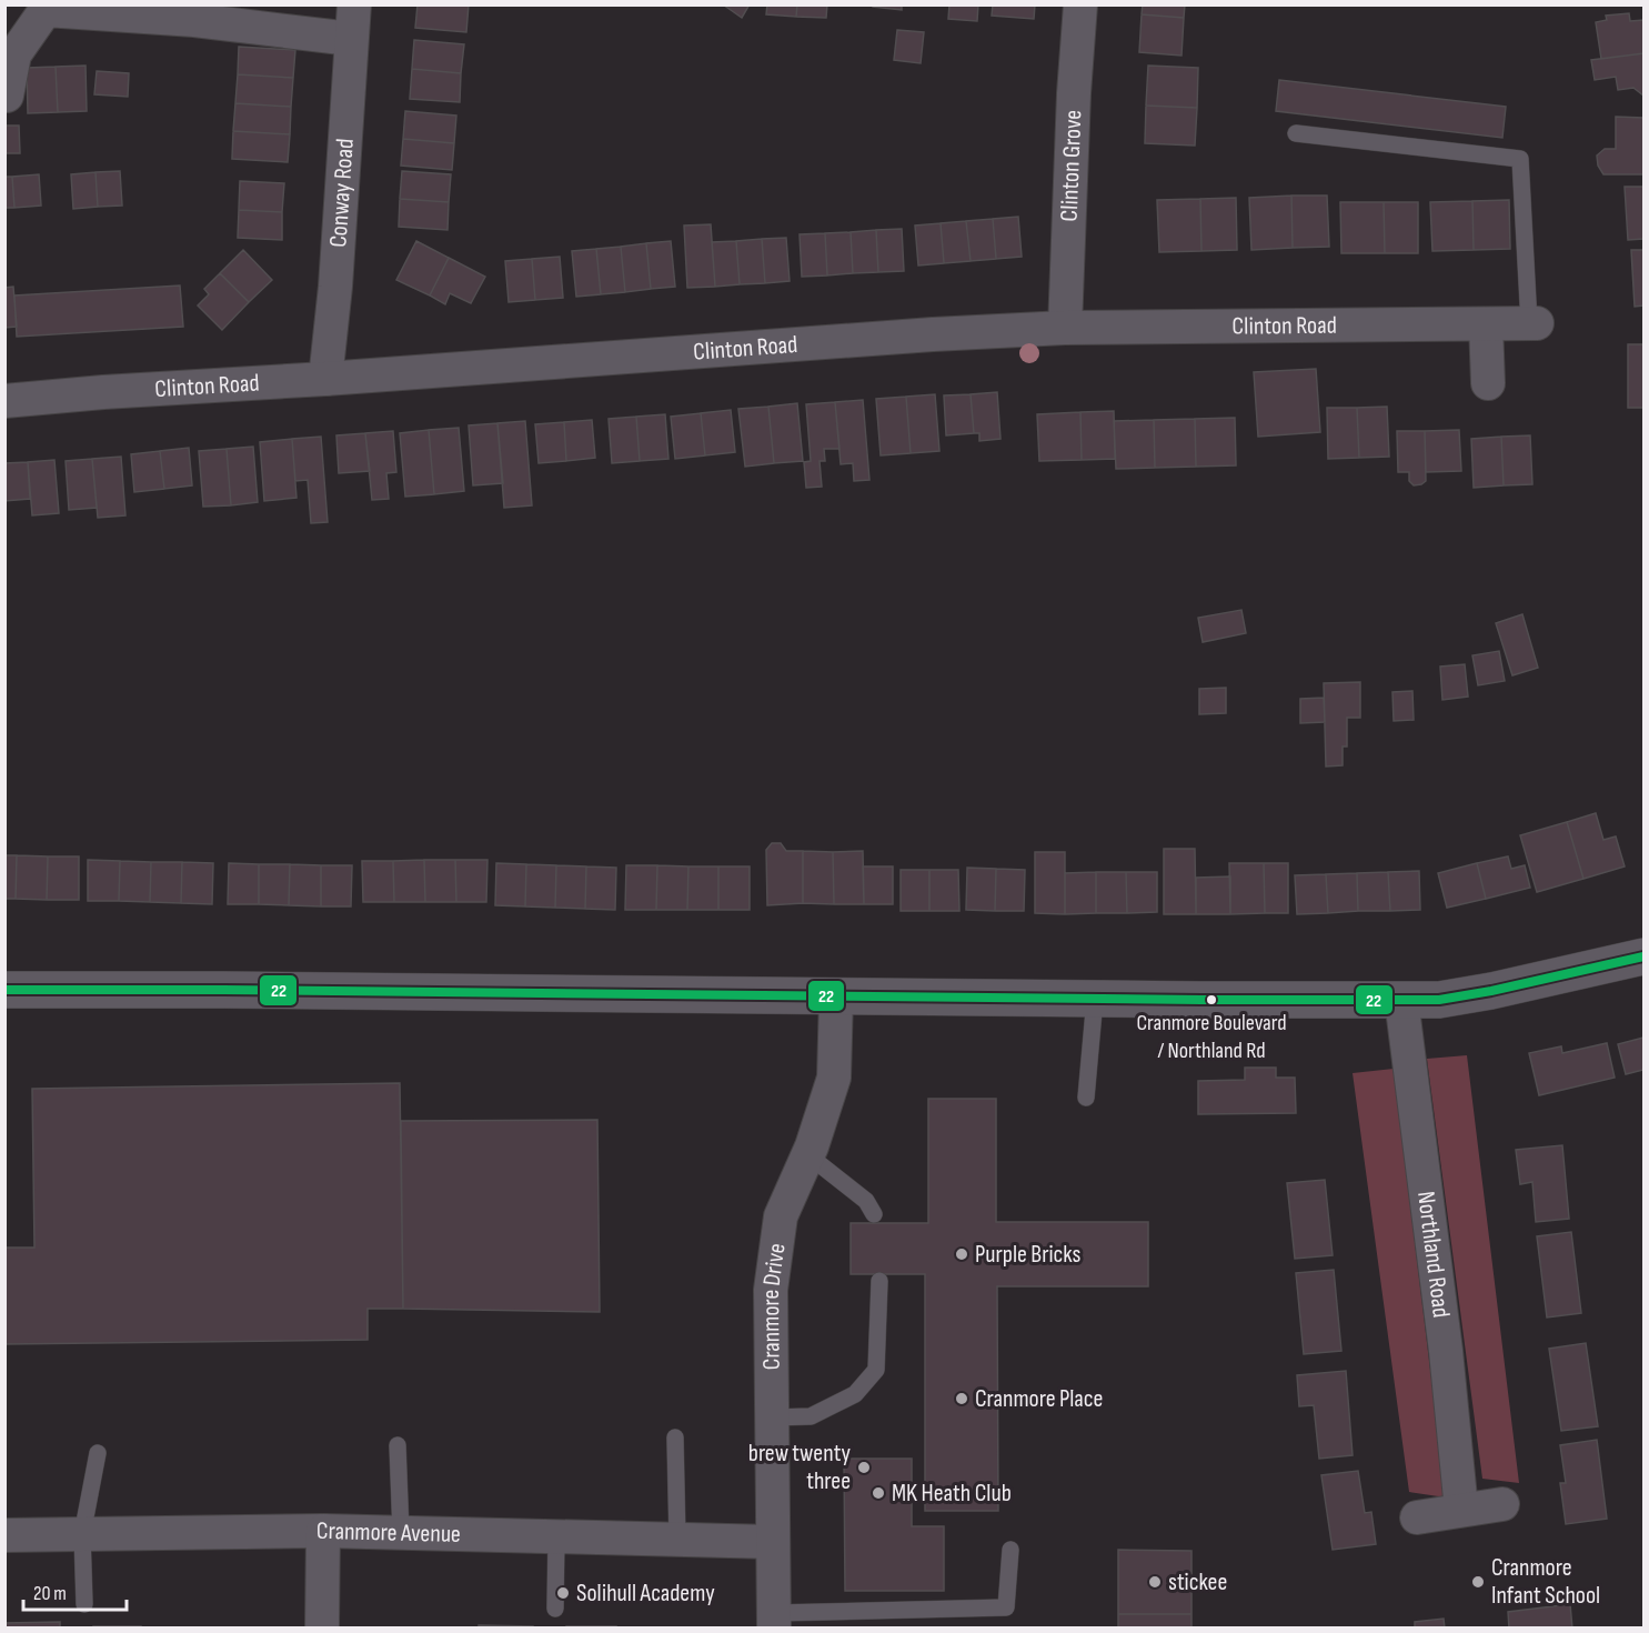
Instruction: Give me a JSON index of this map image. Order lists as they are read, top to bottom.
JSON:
{
  "streets": {
    "street": [
      "Clinton Grove",
      "Conway Road",
      "Clinton Road",
      "Northland Road",
      "Cranmore Drive",
      "Cranmore Avenue"
    ]
  },
  "crossings": [
    ["Clinton Grove", "Clinton Road"],
    ["Conway Road", "Clinton Road"],
    ["Cranmore Drive", "Cranmore Avenue"]
  ],
  "places": [
    "Cranmore Boulevard / Northland Rd",
    "Purple Bricks",
    "Cranmore Place",
    "brew twenty three",
    "MK Heath Club",
    "stickee",
    "Cranmore Infant School",
    "Solihull Academy"
  ],
  "lines": ["transit line 22"],
  "scale_bar": "20 m"
}
